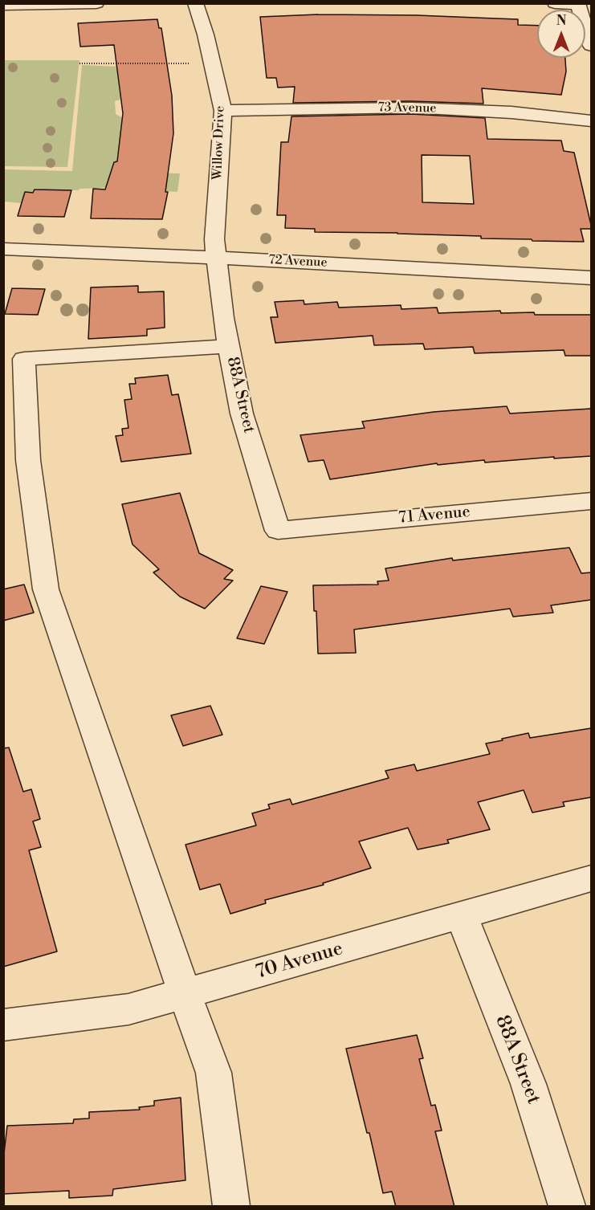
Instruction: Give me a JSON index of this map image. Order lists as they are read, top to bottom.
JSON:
{
  "streets": {
    "street": [
      "73 Avenue",
      "Willow Drive",
      "72 Avenue",
      "88A Street",
      "71 Avenue",
      "70 Avenue"
    ]
  },
  "crossings": [
    ["73 Avenue", "Willow Drive"],
    ["Willow Drive", "72 Avenue"],
    ["Willow Drive", "88A Street"],
    ["72 Avenue", "88A Street"],
    ["88A Street", "71 Avenue"],
    ["88A Street", "70 Avenue"]
  ],
  "north": "top"
}
